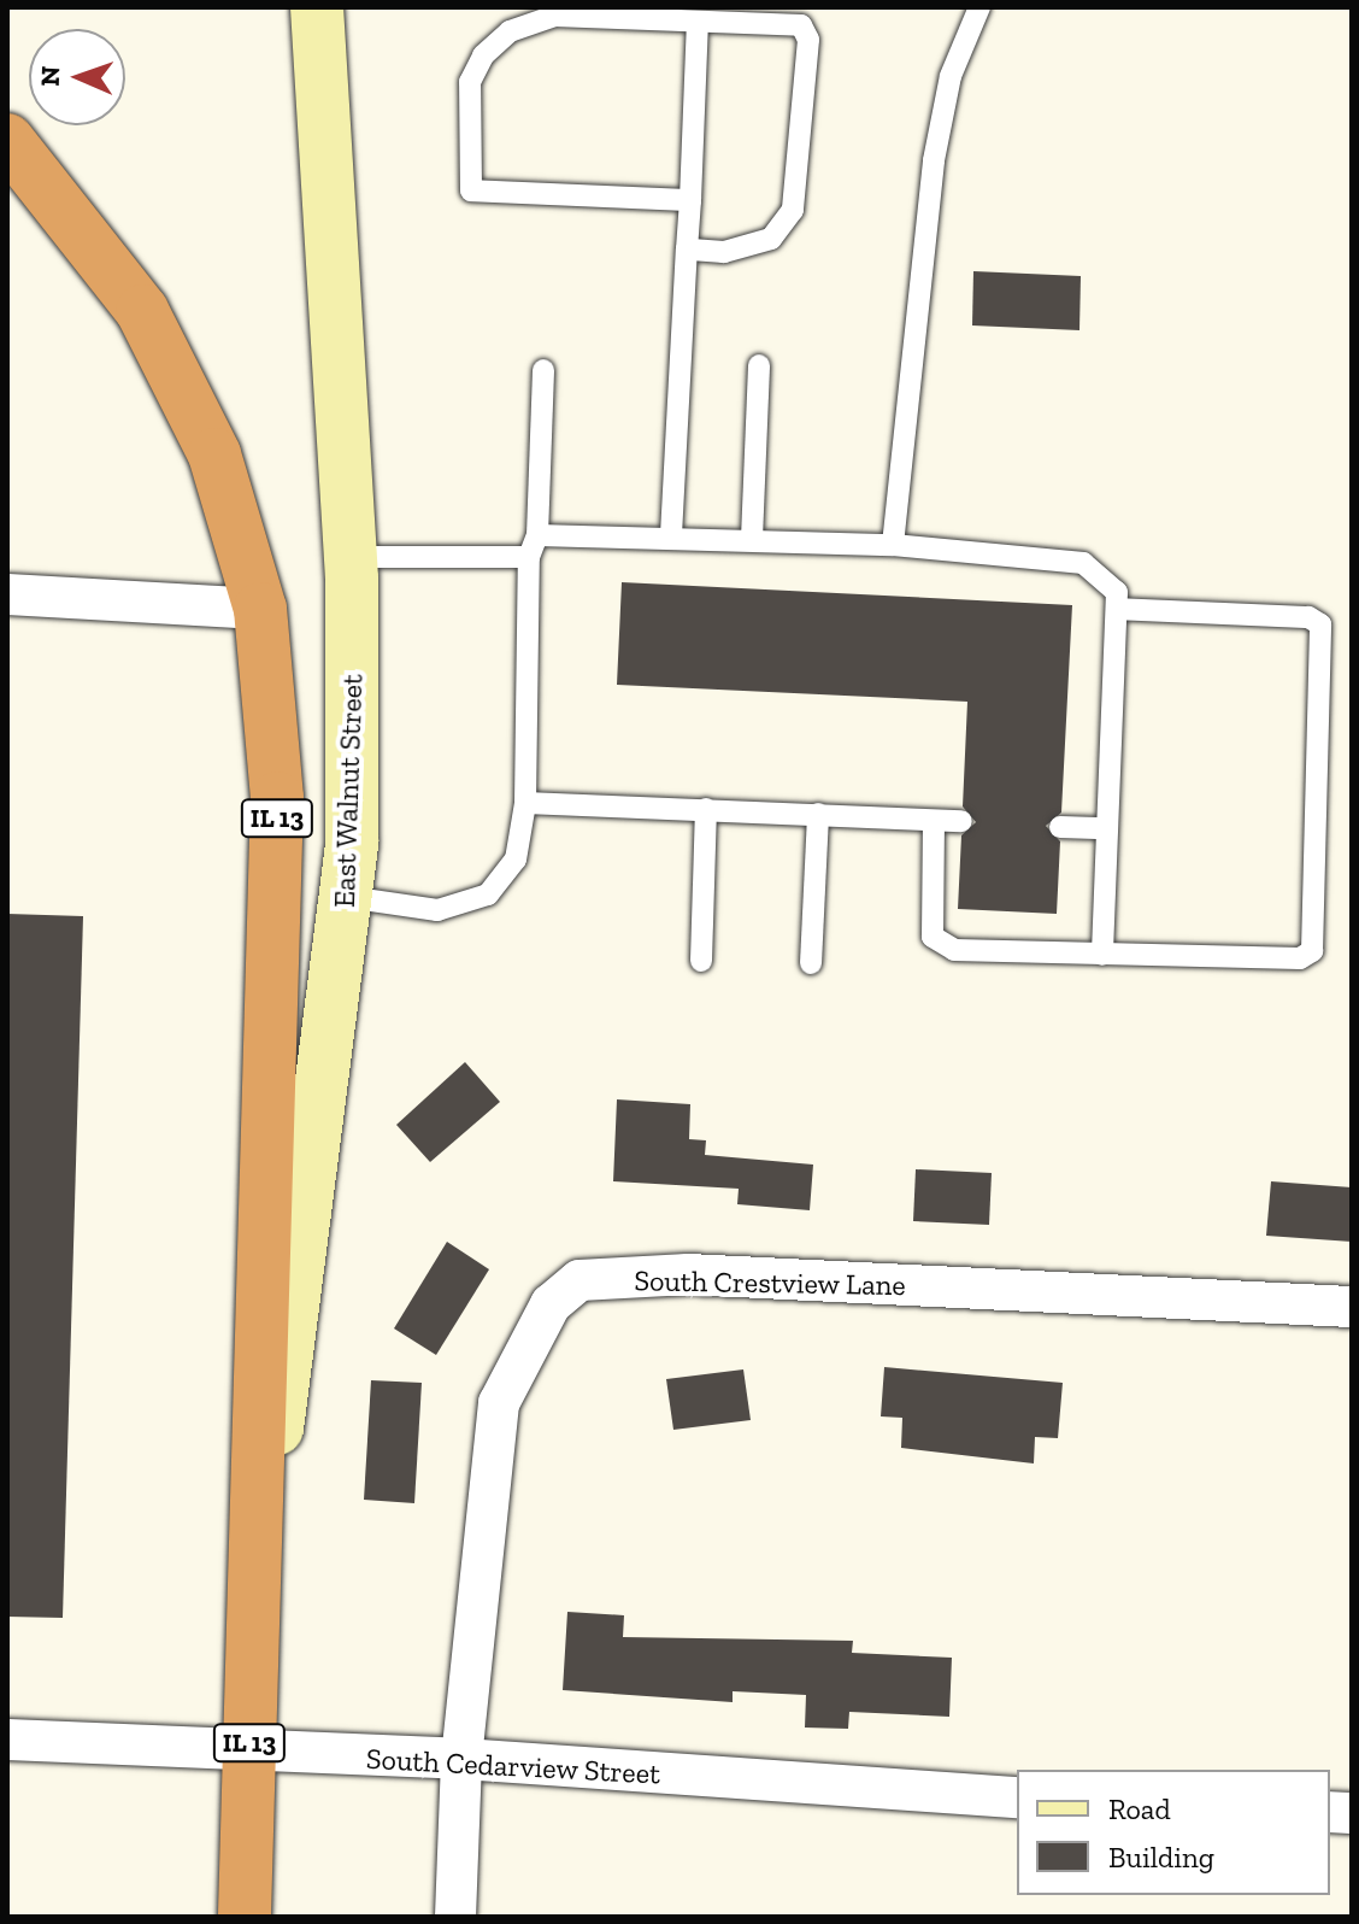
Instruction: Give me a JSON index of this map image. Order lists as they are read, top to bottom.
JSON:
{
  "streets": {
    "highway": ["East Walnut Street", "IL 13"],
    "street": ["South Crestview Lane", "South Cedarview Street"]
  },
  "crossings": [
    ["East Walnut Street", "South Cedarview Street"],
    ["South Crestview Lane", "South Cedarview Street"]
  ],
  "legend": ["Road", "Building"],
  "north": "left"
}
